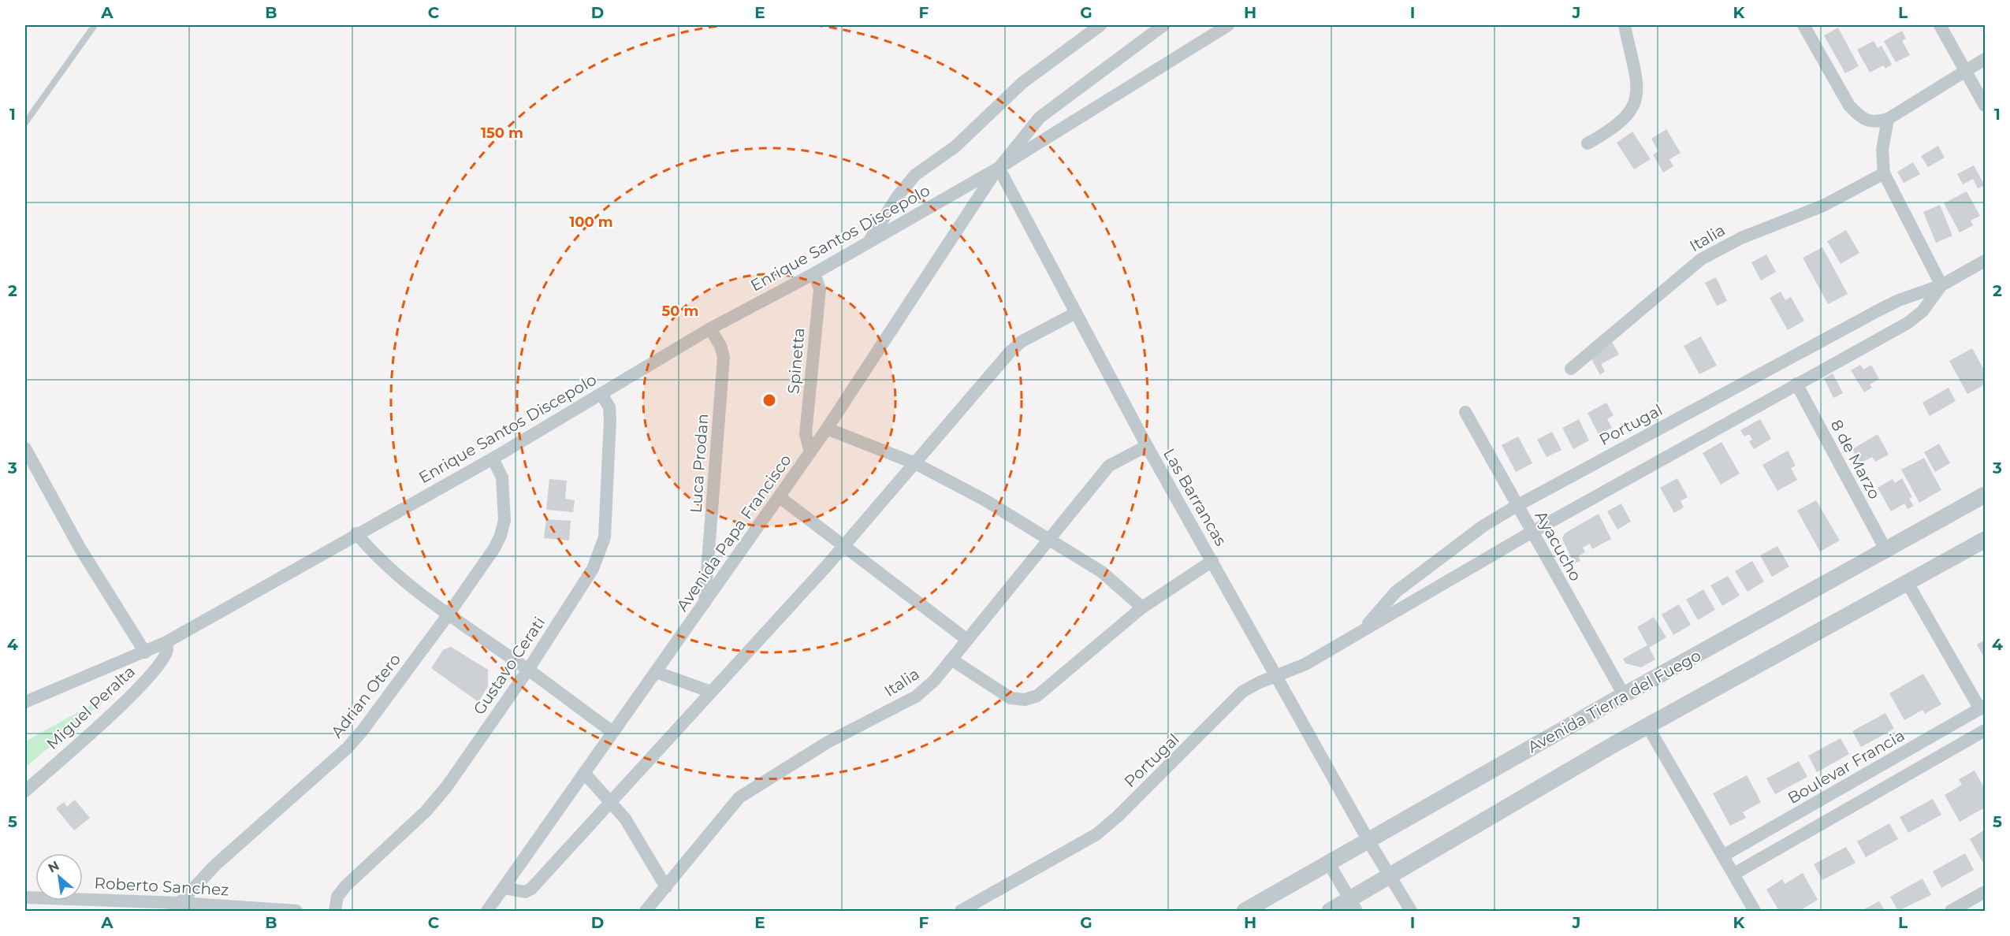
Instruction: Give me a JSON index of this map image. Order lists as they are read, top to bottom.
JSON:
{
  "streets": {
    "street": [
      "Enrique Santos Discepolo",
      "Italia",
      "Spinetta",
      "Portugal",
      "8 de Marzo",
      "Luca Prodan",
      "Las Barrancas",
      "Avenida Papa Francisco",
      "Ayacucho",
      "Gustavo Cerati",
      "Adrian Otero",
      "Avenida Tierra del Fuego",
      "Miguel Peralta",
      "Boulevar Francia",
      "Roberto Sanchez"
    ]
  },
  "crossings": [
    ["Enrique Santos Discepolo", "Spinetta"],
    ["Enrique Santos Discepolo", "Luca Prodan"],
    ["Enrique Santos Discepolo", "Las Barrancas"],
    ["Enrique Santos Discepolo", "Avenida Papa Francisco"],
    ["Enrique Santos Discepolo", "Gustavo Cerati"],
    ["Enrique Santos Discepolo", "Adrian Otero"],
    ["Enrique Santos Discepolo", "Miguel Peralta"],
    ["Italia", "Las Barrancas"],
    ["Spinetta", "Avenida Papa Francisco"],
    ["Portugal", "8 de Marzo"],
    ["Portugal", "Las Barrancas"],
    ["Portugal", "Ayacucho"],
    ["8 de Marzo", "Avenida Tierra del Fuego"],
    ["Luca Prodan", "Avenida Papa Francisco"],
    ["Las Barrancas", "Avenida Papa Francisco"],
    ["Las Barrancas", "Avenida Tierra del Fuego"],
    ["Ayacucho", "Avenida Tierra del Fuego"],
    ["Adrian Otero", "Roberto Sanchez"]
  ],
  "north": "top left",
  "grid": {
    "columns": [
      "A",
      "B",
      "C",
      "D",
      "E",
      "F",
      "G",
      "H",
      "I",
      "J",
      "K",
      "L"
    ],
    "rows": [
      "1",
      "2",
      "3",
      "4",
      "5"
    ]
  },
  "rings": ["150 m", "100 m", "50 m"]
}
